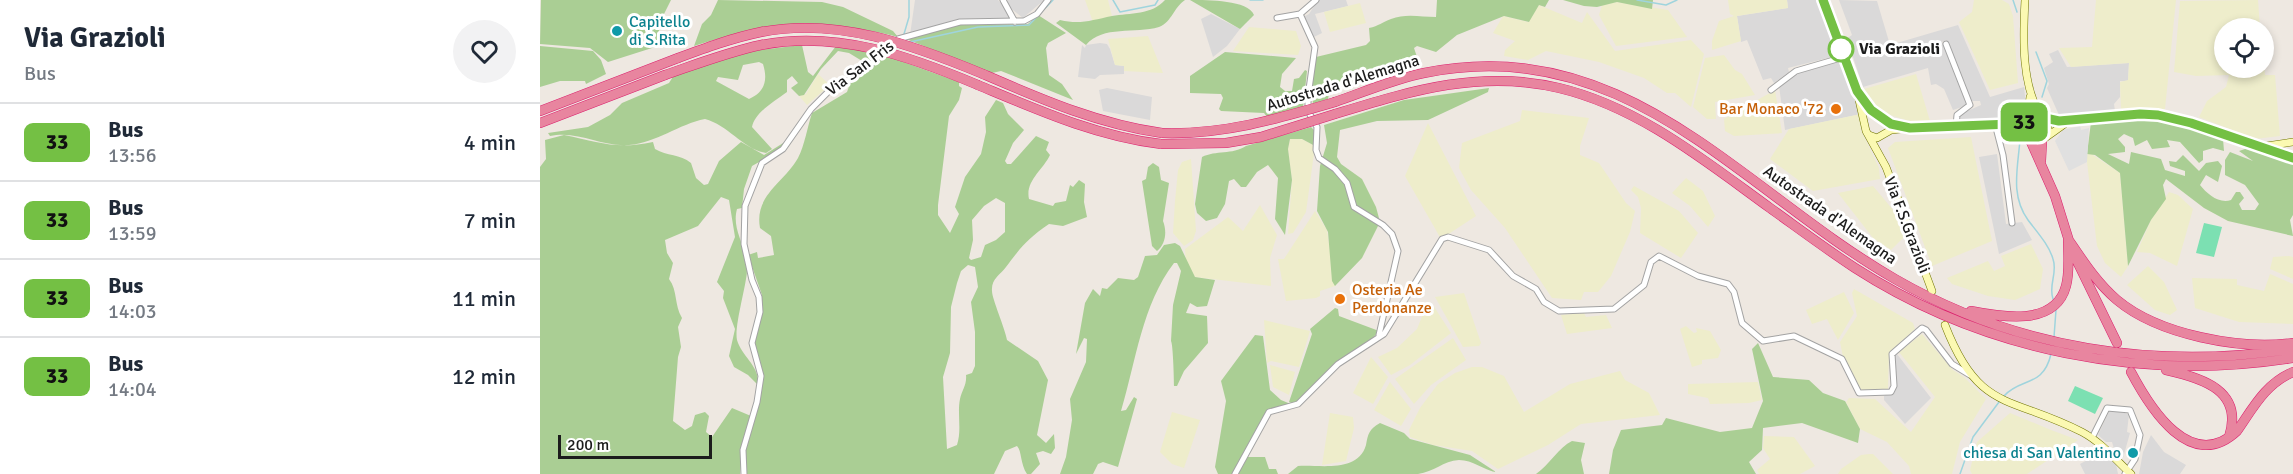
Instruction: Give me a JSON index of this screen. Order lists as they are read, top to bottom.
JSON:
{
  "streets": {
    "highway": ["Autostrada d'Alemagna"],
    "main road": ["Via F.S.Grazioli"],
    "street": ["Via San Fris"]
  },
  "places": [
    "Capitello di S.Rita",
    "Via Grazioli",
    "Bar Monaco '72",
    "Osteria Ae Perdonanze",
    "chiesa di San Valentino"
  ],
  "lines": ["bus line 33"],
  "scale_bar": "200 m",
  "page": {
    "heading": ["Via Grazioli", "Bus"],
    "on_map": "33",
    "list": [
      {
        "mark": "33",
        "name": "Bus",
        "note": "13:56",
        "value": "4 min"
      },
      {
        "mark": "33",
        "name": "Bus",
        "note": "13:59",
        "value": "7 min"
      },
      {
        "mark": "33",
        "name": "Bus",
        "note": "14:03",
        "value": "11 min"
      },
      {
        "mark": "33",
        "name": "Bus",
        "note": "14:04",
        "value": "12 min"
      }
    ],
    "scale": "200 m"
  }
}
